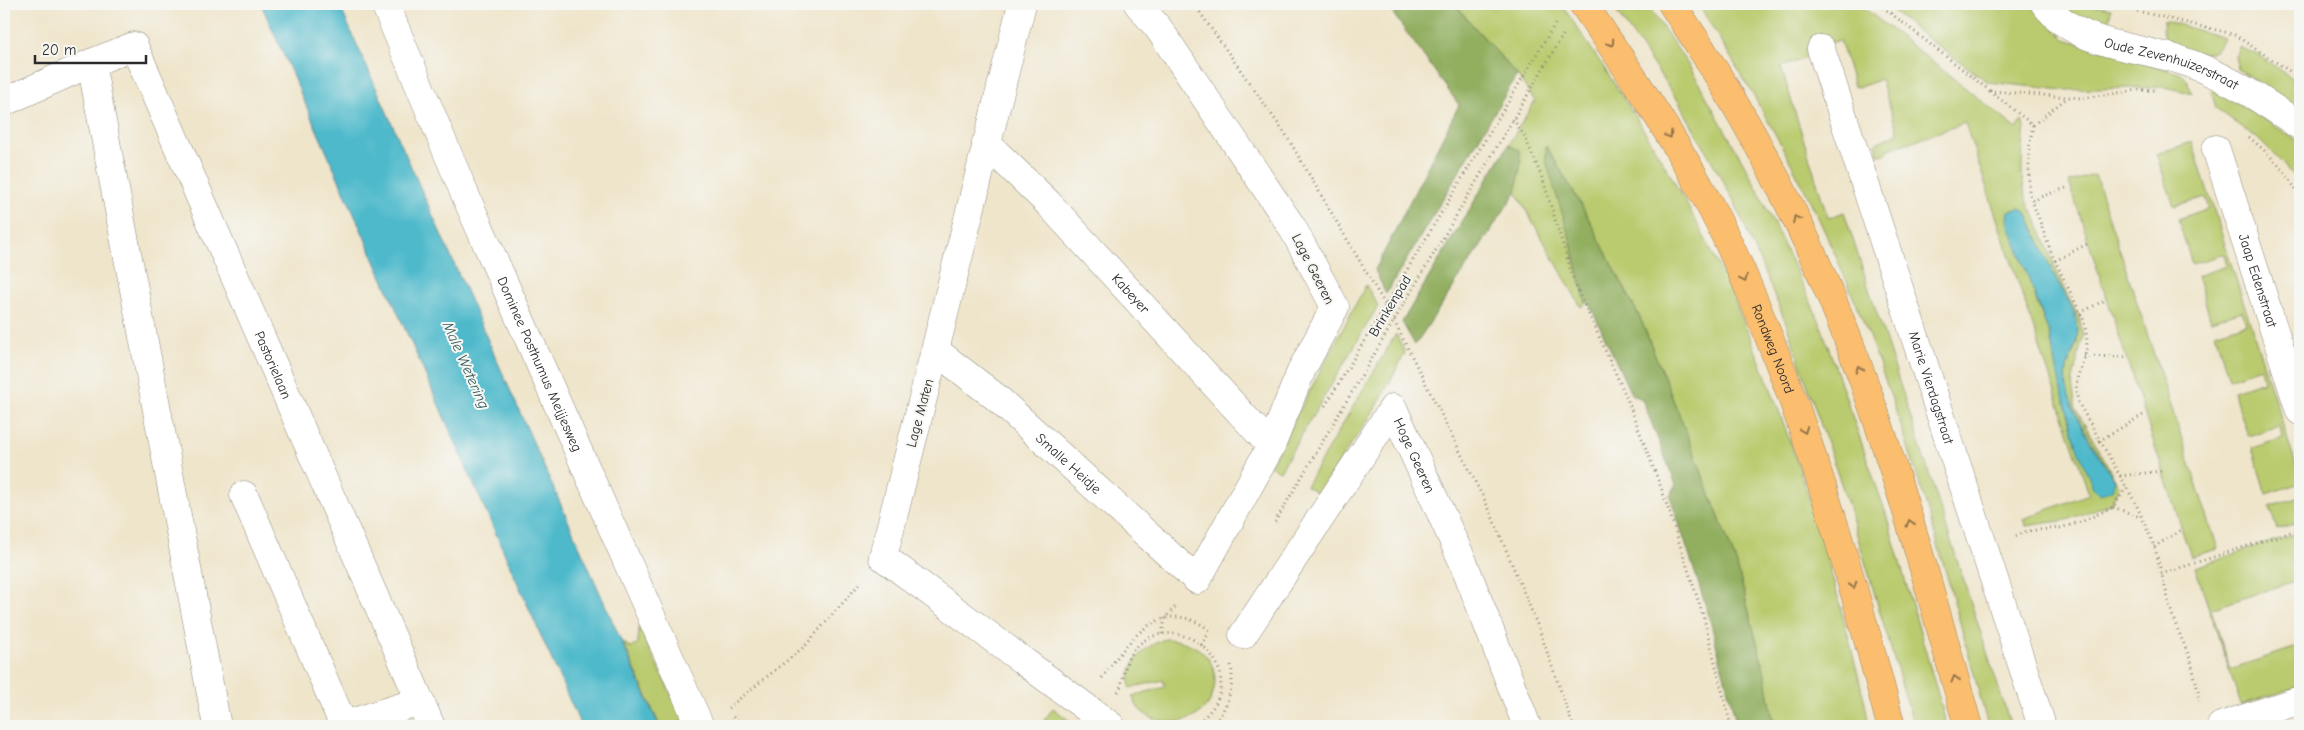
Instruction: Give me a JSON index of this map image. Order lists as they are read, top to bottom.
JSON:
{
  "streets": {
    "main road": ["Rondweg Noord"],
    "street": [
      "Oude Zevenhuizerstraat",
      "Lage Geeren",
      "Jaap Edenstraat",
      "Kabeyer",
      "Pastorielaan",
      "Dominee Posthumus Meijjesweg",
      "Marie Vierdagstraat",
      "Lage Maten",
      "Hoge Geeren",
      "Smalle Heidje"
    ],
    "path": ["Brinkenpad"]
  },
  "crossings": [
    ["Lage Geeren", "Kabeyer"],
    ["Lage Geeren", "Smalle Heidje"],
    ["Kabeyer", "Lage Maten"],
    ["Lage Maten", "Smalle Heidje"]
  ],
  "water": ["Male Wetering"],
  "scale_bar": "20 m"
}
